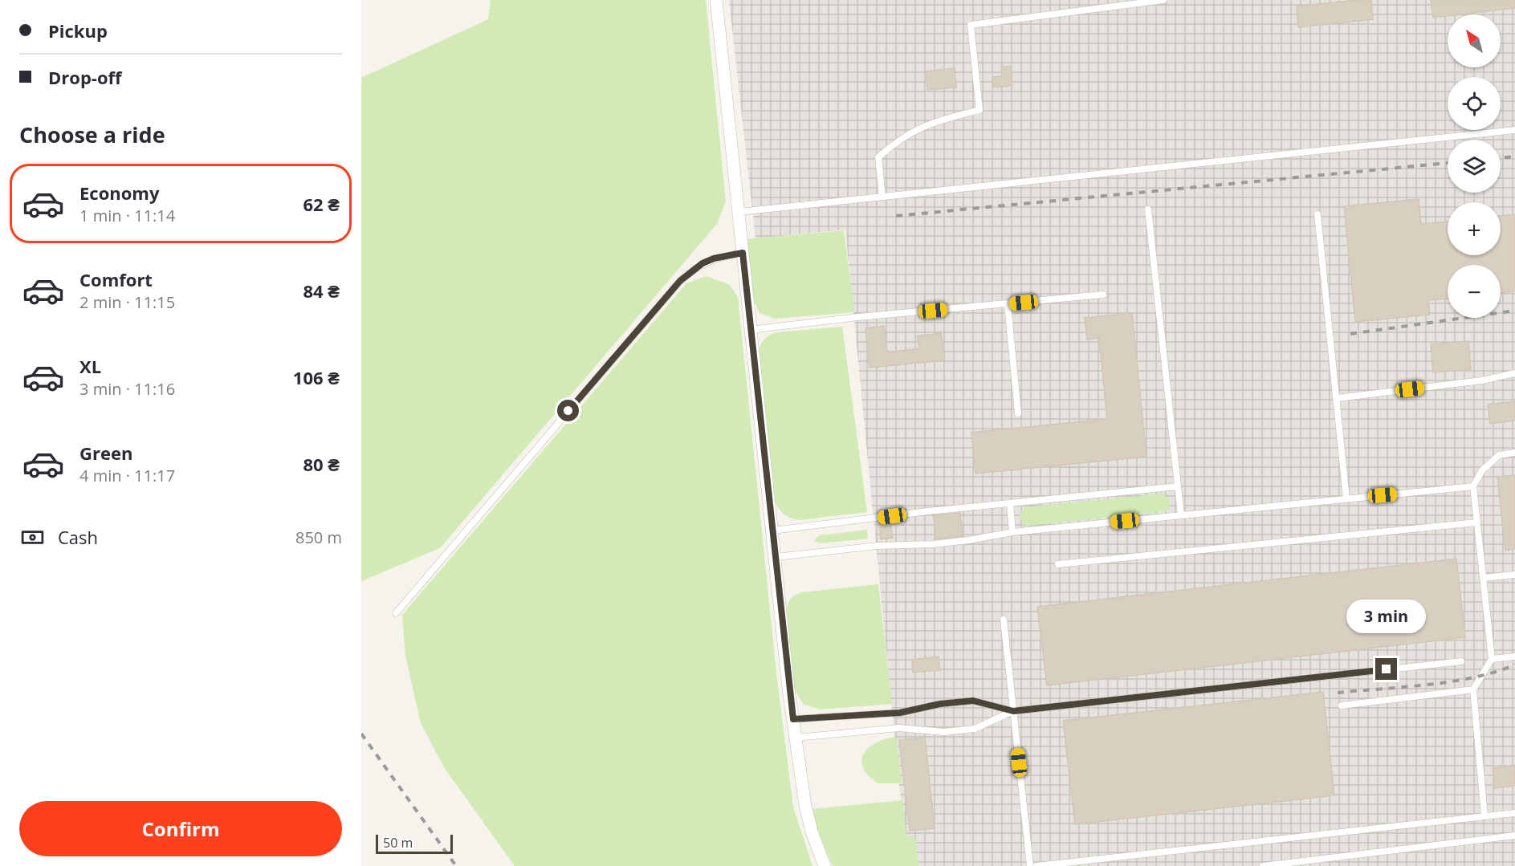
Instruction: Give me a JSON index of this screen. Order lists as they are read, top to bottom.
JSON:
{
  "scale_bar": "50 m",
  "north": "top left",
  "page": {
    "banner": ["Pickup", "Drop-off"],
    "map_buttons": ["+", "−"],
    "heading": "Choose a ride",
    "list": [
      {
        "name": "Economy",
        "note": "1 min · 11:14",
        "value": "62 ₴"
      },
      {
        "name": "Comfort",
        "note": "2 min · 11:15",
        "value": "84 ₴"
      },
      {
        "name": "XL",
        "note": "3 min · 11:16",
        "value": "106 ₴"
      },
      {
        "name": "Green",
        "note": "4 min · 11:17",
        "value": "80 ₴"
      }
    ],
    "pay": ["Cash", "850 m"],
    "bubble": "3 min",
    "buttons": "Confirm",
    "scale": "50 m"
  }
}
